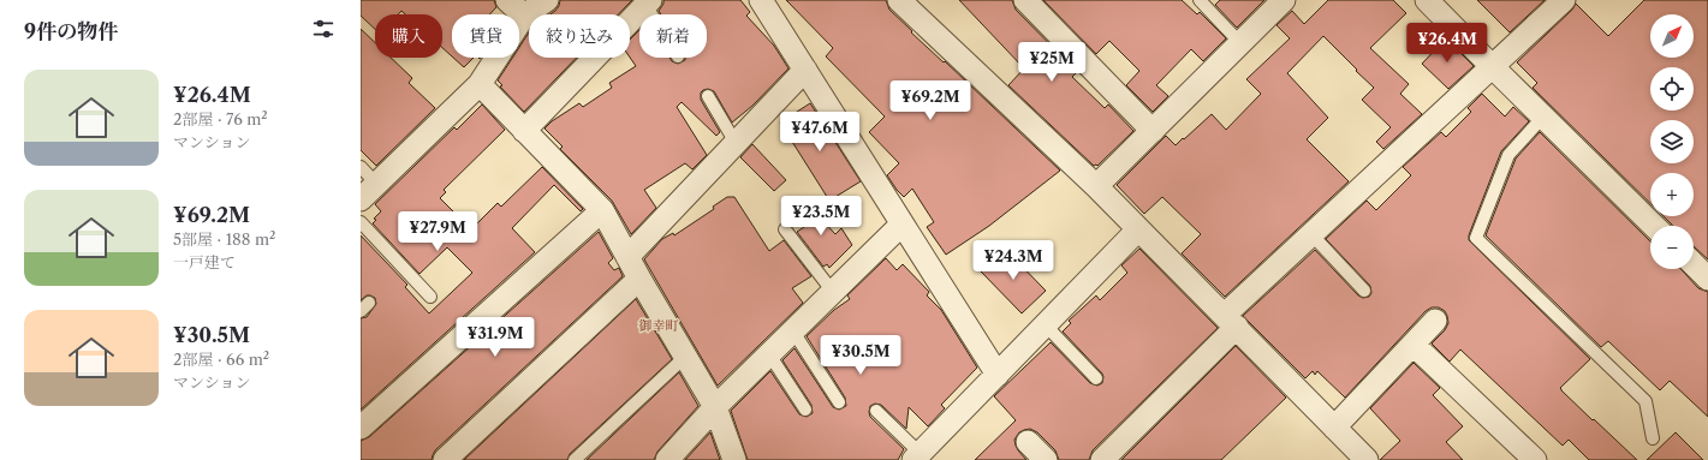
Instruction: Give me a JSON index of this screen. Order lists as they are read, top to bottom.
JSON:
{
  "districts": ["御幸町"],
  "north": "top right",
  "page": {
    "heading": "9件の物件",
    "map_buttons": ["+", "−"],
    "chip": [
      "購入",
      "賃貸",
      "絞り込み",
      "新着"
    ],
    "price": [
      "¥26.4M",
      "¥25M",
      "¥69.2M",
      "¥47.6M",
      "¥23.5M",
      "¥27.9M",
      "¥24.3M",
      "¥31.9M",
      "¥30.5M"
    ],
    "list": [
      {
        "name": "¥26.4M",
        "note": "2部屋 · 76 m² · マンション"
      },
      {
        "name": "¥69.2M",
        "note": "5部屋 · 188 m² · 一戸建て"
      },
      {
        "name": "¥30.5M",
        "note": "2部屋 · 66 m² · マンション"
      }
    ]
  }
}
